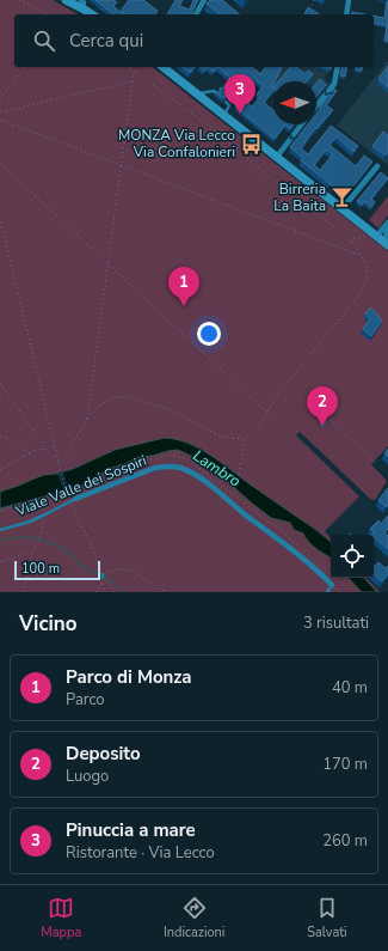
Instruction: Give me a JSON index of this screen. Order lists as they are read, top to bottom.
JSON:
{
  "streets": {
    "street": ["Viale Valle dei Sospiri"]
  },
  "water": ["Lambro"],
  "places": {
    "bus stop": ["MONZA Via Lecco Via Confalonieri"],
    "bar": ["Birreria La Baita"]
  },
  "scale_bar": "100 m",
  "north": "left",
  "page": {
    "search": "Cerca qui",
    "pins": ["3", "1", "2"],
    "scale": "100 m",
    "heading": ["Vicino", "3 risultati"],
    "list": [
      {
        "mark": "1",
        "name": "Parco di Monza",
        "note": "Parco",
        "value": "40 m"
      },
      {
        "mark": "2",
        "name": "Deposito",
        "note": "Luogo",
        "value": "170 m"
      },
      {
        "mark": "3",
        "name": "Pinuccia a mare",
        "note": "Ristorante · Via Lecco",
        "value": "260 m"
      }
    ],
    "nav": ["Mappa", "Indicazioni", "Salvati"]
  }
}
